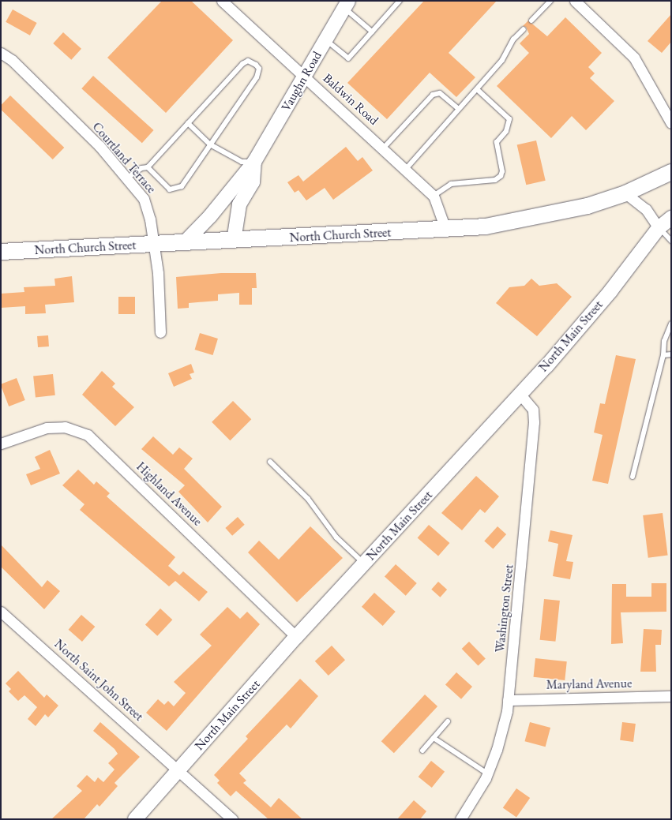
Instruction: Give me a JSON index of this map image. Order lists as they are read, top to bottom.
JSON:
{
  "streets": {
    "main road": ["North Church Street"],
    "street": [
      "Vaughn Road",
      "Baldwin Road",
      "Courtland Terrace",
      "North Main Street",
      "Highland Avenue",
      "Washington Street",
      "North Saint John Street",
      "Maryland Avenue"
    ]
  },
  "crossings": [
    ["Vaughn Road", "Baldwin Road"],
    ["Vaughn Road", "North Church Street"],
    ["Baldwin Road", "North Church Street"],
    ["Courtland Terrace", "North Church Street"],
    ["North Main Street", "Highland Avenue"],
    ["North Main Street", "Washington Street"],
    ["North Main Street", "North Saint John Street"],
    ["Washington Street", "Maryland Avenue"]
  ]
}
